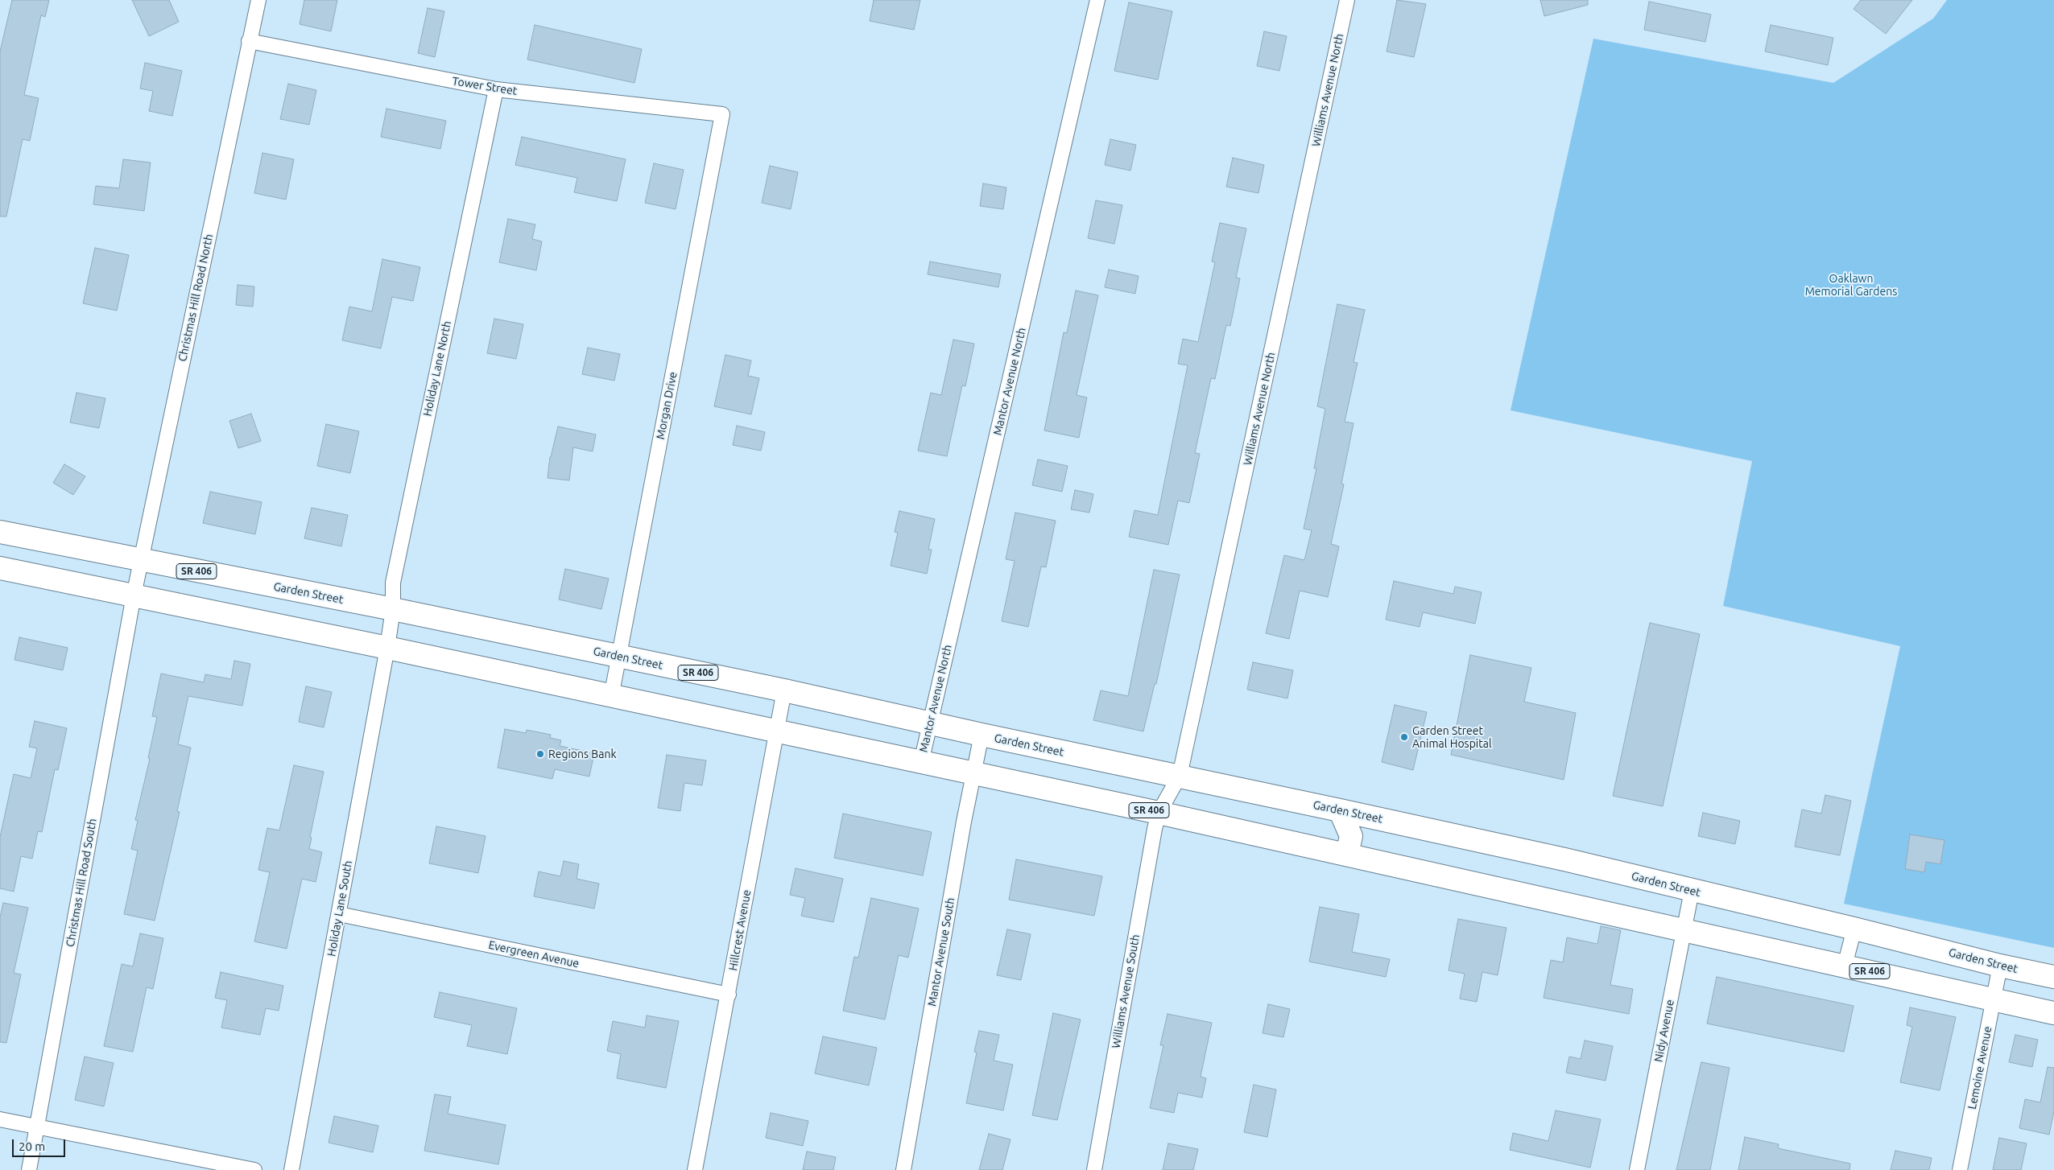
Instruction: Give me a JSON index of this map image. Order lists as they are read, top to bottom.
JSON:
{
  "streets": {
    "main road": ["SR 406", "Garden Street"],
    "street": [
      "Tower Street",
      "Williams Avenue North",
      "Christmas Hill Road North",
      "Holiday Lane North",
      "Mantor Avenue North",
      "Morgan Drive",
      "Christmas Hill Road South",
      "Holiday Lane South",
      "Hillcrest Avenue",
      "Mantor Avenue South",
      "Evergreen Avenue",
      "Williams Avenue South",
      "Nidy Avenue",
      "Lemoine Avenue"
    ]
  },
  "crossings": [
    ["Tower Street", "Christmas Hill Road North"],
    ["Tower Street", "Holiday Lane North"],
    ["Tower Street", "Morgan Drive"],
    ["Williams Avenue North", "SR 406"],
    ["Williams Avenue North", "Garden Street"],
    ["Williams Avenue North", "Williams Avenue South"],
    ["Christmas Hill Road North", "SR 406"],
    ["Christmas Hill Road North", "Garden Street"],
    ["Christmas Hill Road North", "Christmas Hill Road South"],
    ["Holiday Lane North", "SR 406"],
    ["Holiday Lane North", "Garden Street"],
    ["Holiday Lane North", "Holiday Lane South"],
    ["Mantor Avenue North", "SR 406"],
    ["Mantor Avenue North", "Garden Street"],
    ["Morgan Drive", "SR 406"],
    ["Morgan Drive", "Garden Street"],
    ["SR 406", "Christmas Hill Road South"],
    ["SR 406", "Holiday Lane South"],
    ["SR 406", "Hillcrest Avenue"],
    ["SR 406", "Mantor Avenue South"],
    ["SR 406", "Williams Avenue South"],
    ["SR 406", "Nidy Avenue"],
    ["SR 406", "Lemoine Avenue"],
    ["Garden Street", "Hillcrest Avenue"],
    ["Garden Street", "Mantor Avenue South"],
    ["Garden Street", "Nidy Avenue"],
    ["Garden Street", "Lemoine Avenue"],
    ["Holiday Lane South", "Evergreen Avenue"],
    ["Hillcrest Avenue", "Evergreen Avenue"]
  ],
  "parks": ["Oaklawn Memorial Gardens"],
  "places": ["Garden Street Animal Hospital", "Regions Bank"],
  "scale_bar": "20 m"
}
